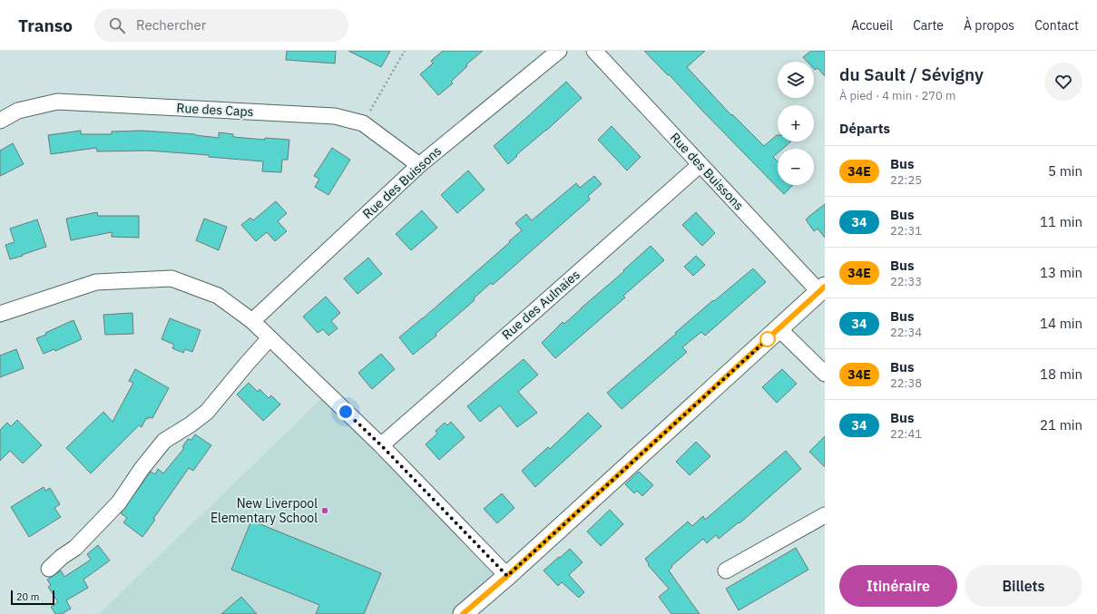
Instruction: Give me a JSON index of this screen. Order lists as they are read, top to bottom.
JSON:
{
  "streets": {
    "street": ["Rue des Caps", "Rue des Buissons", "Rue des Aulnaies"]
  },
  "crossings": [
    ["Rue des Caps", "Rue des Buissons"],
    ["Rue des Buissons", "Rue des Aulnaies"]
  ],
  "places": ["New Liverpool Elementary School"],
  "lines": ["bus line 34E"],
  "scale_bar": "20 m",
  "page": {
    "header": "Transo",
    "search": "Rechercher",
    "nav": [
      "Accueil",
      "Carte",
      "À propos",
      "Contact"
    ],
    "heading": [
      ["du Sault / Sévigny", "À pied · 4 min · 270 m"],
      "Départs"
    ],
    "map_buttons": ["+", "−"],
    "list": [
      {
        "mark": "34E",
        "name": "Bus",
        "note": "22:25",
        "value": "5 min"
      },
      {
        "mark": "34",
        "name": "Bus",
        "note": "22:31",
        "value": "11 min"
      },
      {
        "mark": "34E",
        "name": "Bus",
        "note": "22:33",
        "value": "13 min"
      },
      {
        "mark": "34",
        "name": "Bus",
        "note": "22:34",
        "value": "14 min"
      },
      {
        "mark": "34E",
        "name": "Bus",
        "note": "22:38",
        "value": "18 min"
      },
      {
        "mark": "34",
        "name": "Bus",
        "note": "22:41",
        "value": "21 min"
      }
    ],
    "buttons": ["Itinéraire", "Billets"],
    "scale": "20 m"
  }
}
